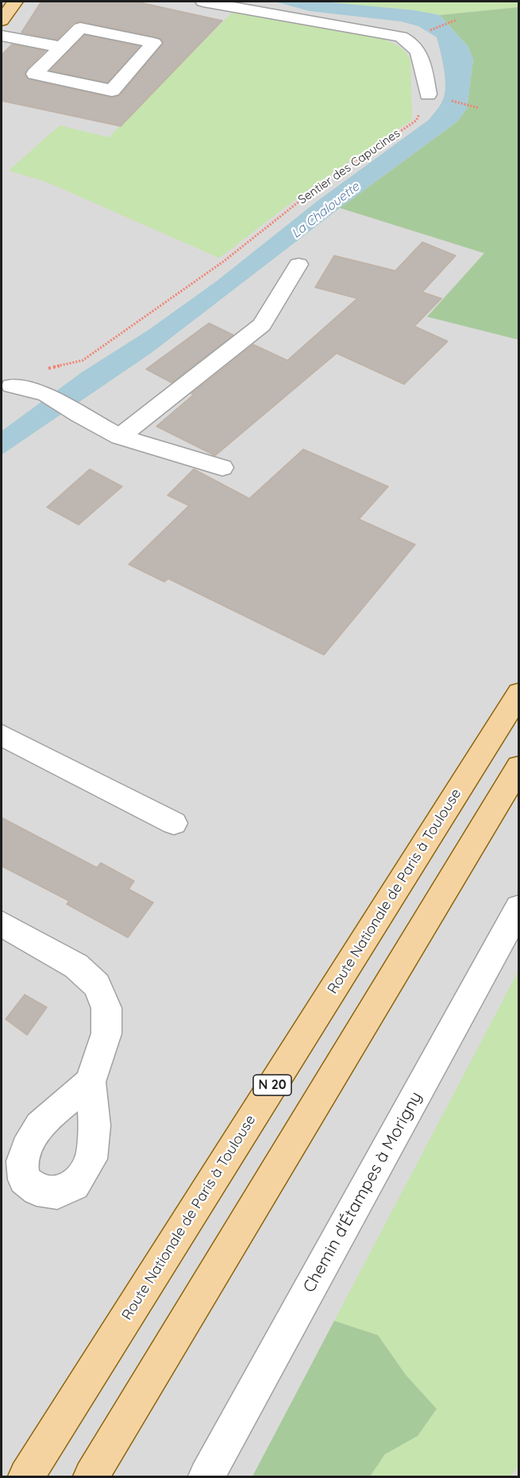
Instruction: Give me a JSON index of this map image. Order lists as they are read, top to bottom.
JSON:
{
  "streets": {
    "main road": ["Route Nationale de Paris à Toulouse", "N 20"],
    "street": ["Chemin d'Étampes à Morigny"],
    "path": ["Sentier des Capucines"]
  },
  "water": ["La Chalouette"]
}
